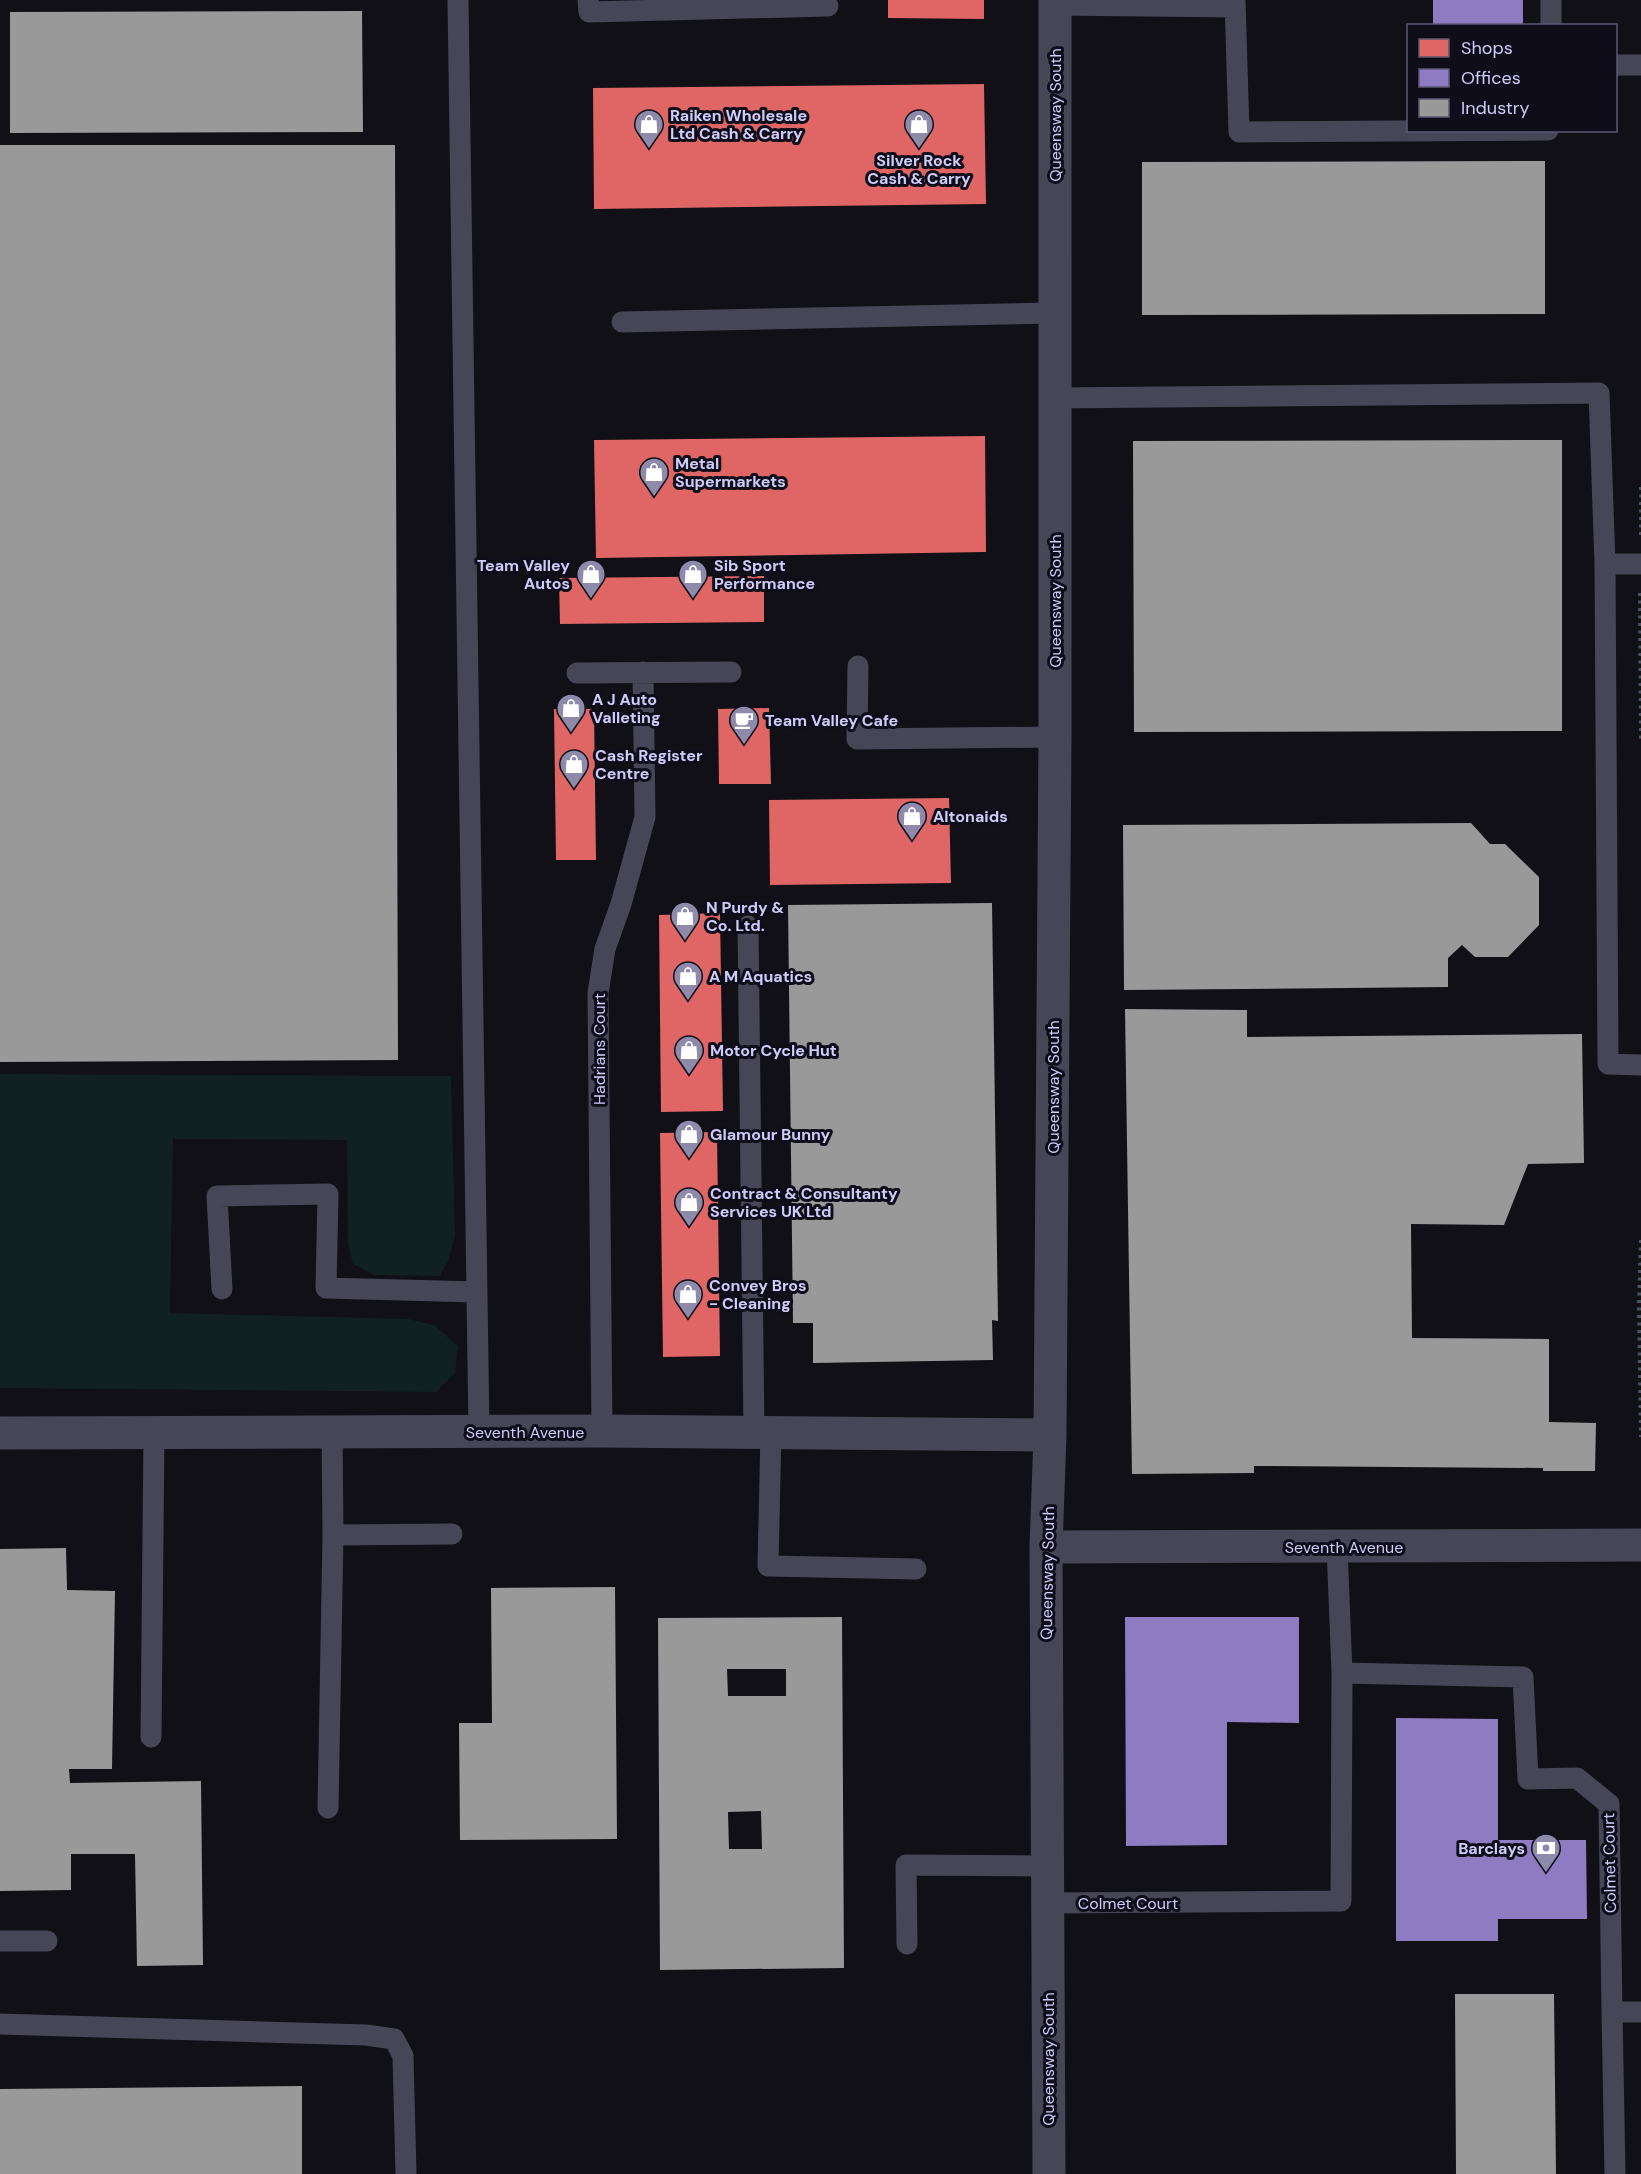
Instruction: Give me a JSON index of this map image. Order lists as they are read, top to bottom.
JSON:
{
  "streets": {
    "street": ["Queensway South", "Seventh Avenue"],
    "lane": ["Hadrians Court", "Colmet Court"]
  },
  "crossings": [
    ["Queensway South", "Seventh Avenue"],
    ["Queensway South", "Colmet Court"],
    ["Hadrians Court", "Seventh Avenue"],
    ["Seventh Avenue", "Colmet Court"]
  ],
  "places": {
    "shop": [
      "Raiken Wholesale Ltd Cash & Carry",
      "Silver Rock Cash & Carry",
      "Metal Supermarkets",
      "Team Valley Autos",
      "Sib Sport Performance",
      "A J Auto Valleting",
      "Cash Register Centre",
      "Altonaids",
      "N Purdy & Co. Ltd.",
      "A M Aquatics",
      "Motor Cycle Hut",
      "Glamour Bunny",
      "Contract & Consultanty Services UK Ltd",
      "Convey Bros - Cleaning"
    ],
    "cafe": ["Team Valley Cafe"],
    "bank": ["Barclays"]
  },
  "legend": ["Shops", "Offices", "Industry"]
}
